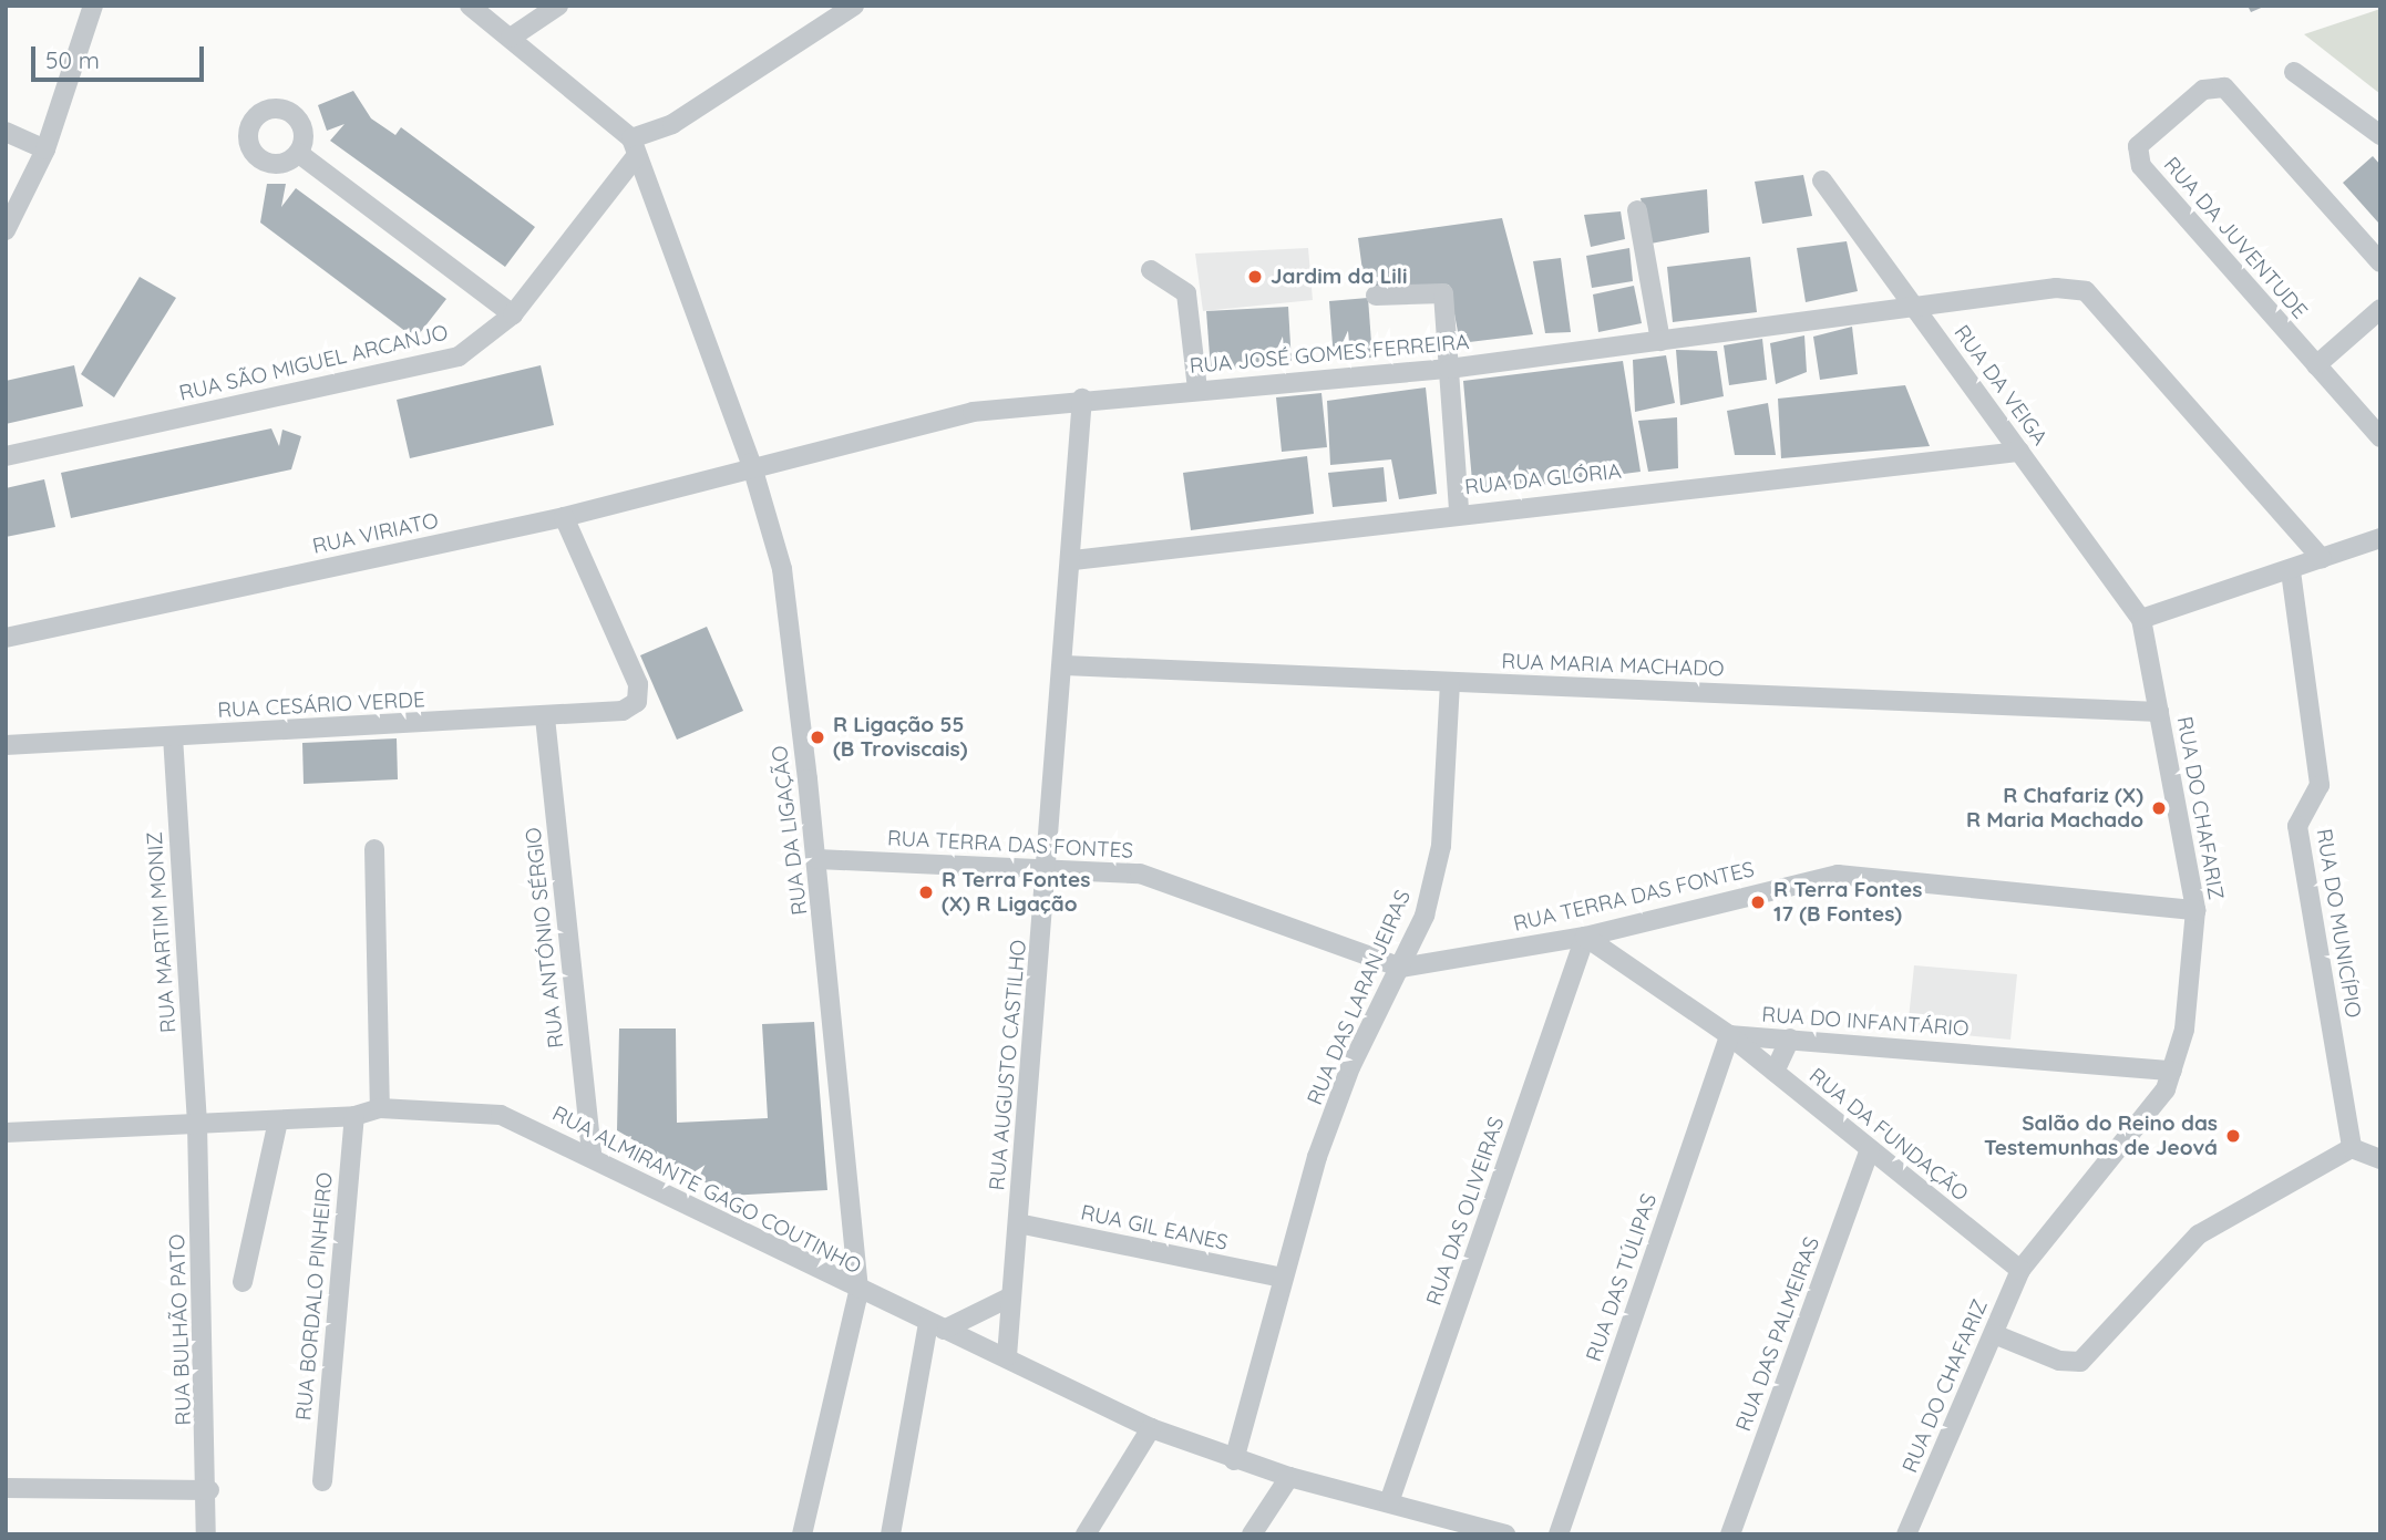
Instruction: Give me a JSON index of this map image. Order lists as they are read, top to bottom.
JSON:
{
  "streets": {
    "street": [
      "RUA DA JUVENTUDE",
      "RUA JOSÉ GOMES FERREIRA",
      "RUA SÃO MIGUEL ARCANJO",
      "RUA DA VEIGA",
      "RUA DA GLÓRIA",
      "RUA VIRIATO",
      "RUA MARIA MACHADO",
      "RUA CESÁRIO VERDE",
      "RUA DO CHAFARIZ",
      "RUA DA LIGAÇÃO",
      "RUA TERRA DAS FONTES",
      "RUA DO MUNICÍPIO",
      "RUA MARTIM MONIZ",
      "RUA ANTÓNIO SÉRGIO",
      "RUA DAS LARANJEIRAS",
      "RUA DO INFANTÁRIO",
      "RUA AUGUSTO CASTILHO",
      "RUA DA FUNDAÇÃO",
      "RUA ALMIRANTE GAGO COUTINHO",
      "RUA DAS OLIVEIRAS",
      "RUA GIL EANES",
      "RUA DAS TÚLIPAS",
      "RUA BORDALO PINHEIRO",
      "RUA BULHÃO PATO",
      "RUA DAS PALMEIRAS"
    ]
  },
  "crossings": [
    ["RUA JOSÉ GOMES FERREIRA", "RUA DA VEIGA"],
    ["RUA JOSÉ GOMES FERREIRA", "RUA VIRIATO"],
    ["RUA JOSÉ GOMES FERREIRA", "RUA DA LIGAÇÃO"],
    ["RUA JOSÉ GOMES FERREIRA", "RUA AUGUSTO CASTILHO"],
    ["RUA SÃO MIGUEL ARCANJO", "RUA DA LIGAÇÃO"],
    ["RUA DA VEIGA", "RUA DA GLÓRIA"],
    ["RUA DA VEIGA", "RUA DO CHAFARIZ"],
    ["RUA DA GLÓRIA", "RUA AUGUSTO CASTILHO"],
    ["RUA VIRIATO", "RUA CESÁRIO VERDE"],
    ["RUA VIRIATO", "RUA DA LIGAÇÃO"],
    ["RUA MARIA MACHADO", "RUA DO CHAFARIZ"],
    ["RUA MARIA MACHADO", "RUA DAS LARANJEIRAS"],
    ["RUA MARIA MACHADO", "RUA AUGUSTO CASTILHO"],
    ["RUA CESÁRIO VERDE", "RUA MARTIM MONIZ"],
    ["RUA CESÁRIO VERDE", "RUA ANTÓNIO SÉRGIO"],
    ["RUA DO CHAFARIZ", "RUA TERRA DAS FONTES"],
    ["RUA DO CHAFARIZ", "RUA DO INFANTÁRIO"],
    ["RUA DO CHAFARIZ", "RUA DA FUNDAÇÃO"],
    ["RUA DA LIGAÇÃO", "RUA TERRA DAS FONTES"],
    ["RUA DA LIGAÇÃO", "RUA ALMIRANTE GAGO COUTINHO"],
    ["RUA TERRA DAS FONTES", "RUA DAS LARANJEIRAS"],
    ["RUA TERRA DAS FONTES", "RUA AUGUSTO CASTILHO"],
    ["RUA TERRA DAS FONTES", "RUA DAS OLIVEIRAS"],
    ["RUA MARTIM MONIZ", "RUA ALMIRANTE GAGO COUTINHO"],
    ["RUA MARTIM MONIZ", "RUA BULHÃO PATO"],
    ["RUA ANTÓNIO SÉRGIO", "RUA ALMIRANTE GAGO COUTINHO"],
    ["RUA DAS LARANJEIRAS", "RUA ALMIRANTE GAGO COUTINHO"],
    ["RUA DAS LARANJEIRAS", "RUA GIL EANES"],
    ["RUA DO INFANTÁRIO", "RUA DA FUNDAÇÃO"],
    ["RUA DO INFANTÁRIO", "RUA DAS TÚLIPAS"],
    ["RUA AUGUSTO CASTILHO", "RUA ALMIRANTE GAGO COUTINHO"],
    ["RUA AUGUSTO CASTILHO", "RUA GIL EANES"],
    ["RUA DA FUNDAÇÃO", "RUA DAS TÚLIPAS"],
    ["RUA DA FUNDAÇÃO", "RUA DAS PALMEIRAS"],
    ["RUA ALMIRANTE GAGO COUTINHO", "RUA DAS OLIVEIRAS"],
    ["RUA ALMIRANTE GAGO COUTINHO", "RUA BORDALO PINHEIRO"],
    ["RUA ALMIRANTE GAGO COUTINHO", "RUA BULHÃO PATO"]
  ],
  "places": [
    "Jardim da Lili",
    "R Ligação 55 (B Troviscais)",
    "R Chafariz (X) R Maria Machado",
    "R Terra Fontes (X) R Ligação",
    "R Terra Fontes 17 (B Fontes)",
    "Salão do Reino das Testemunhas de Jeová"
  ],
  "scale_bar": "50 m"
}
